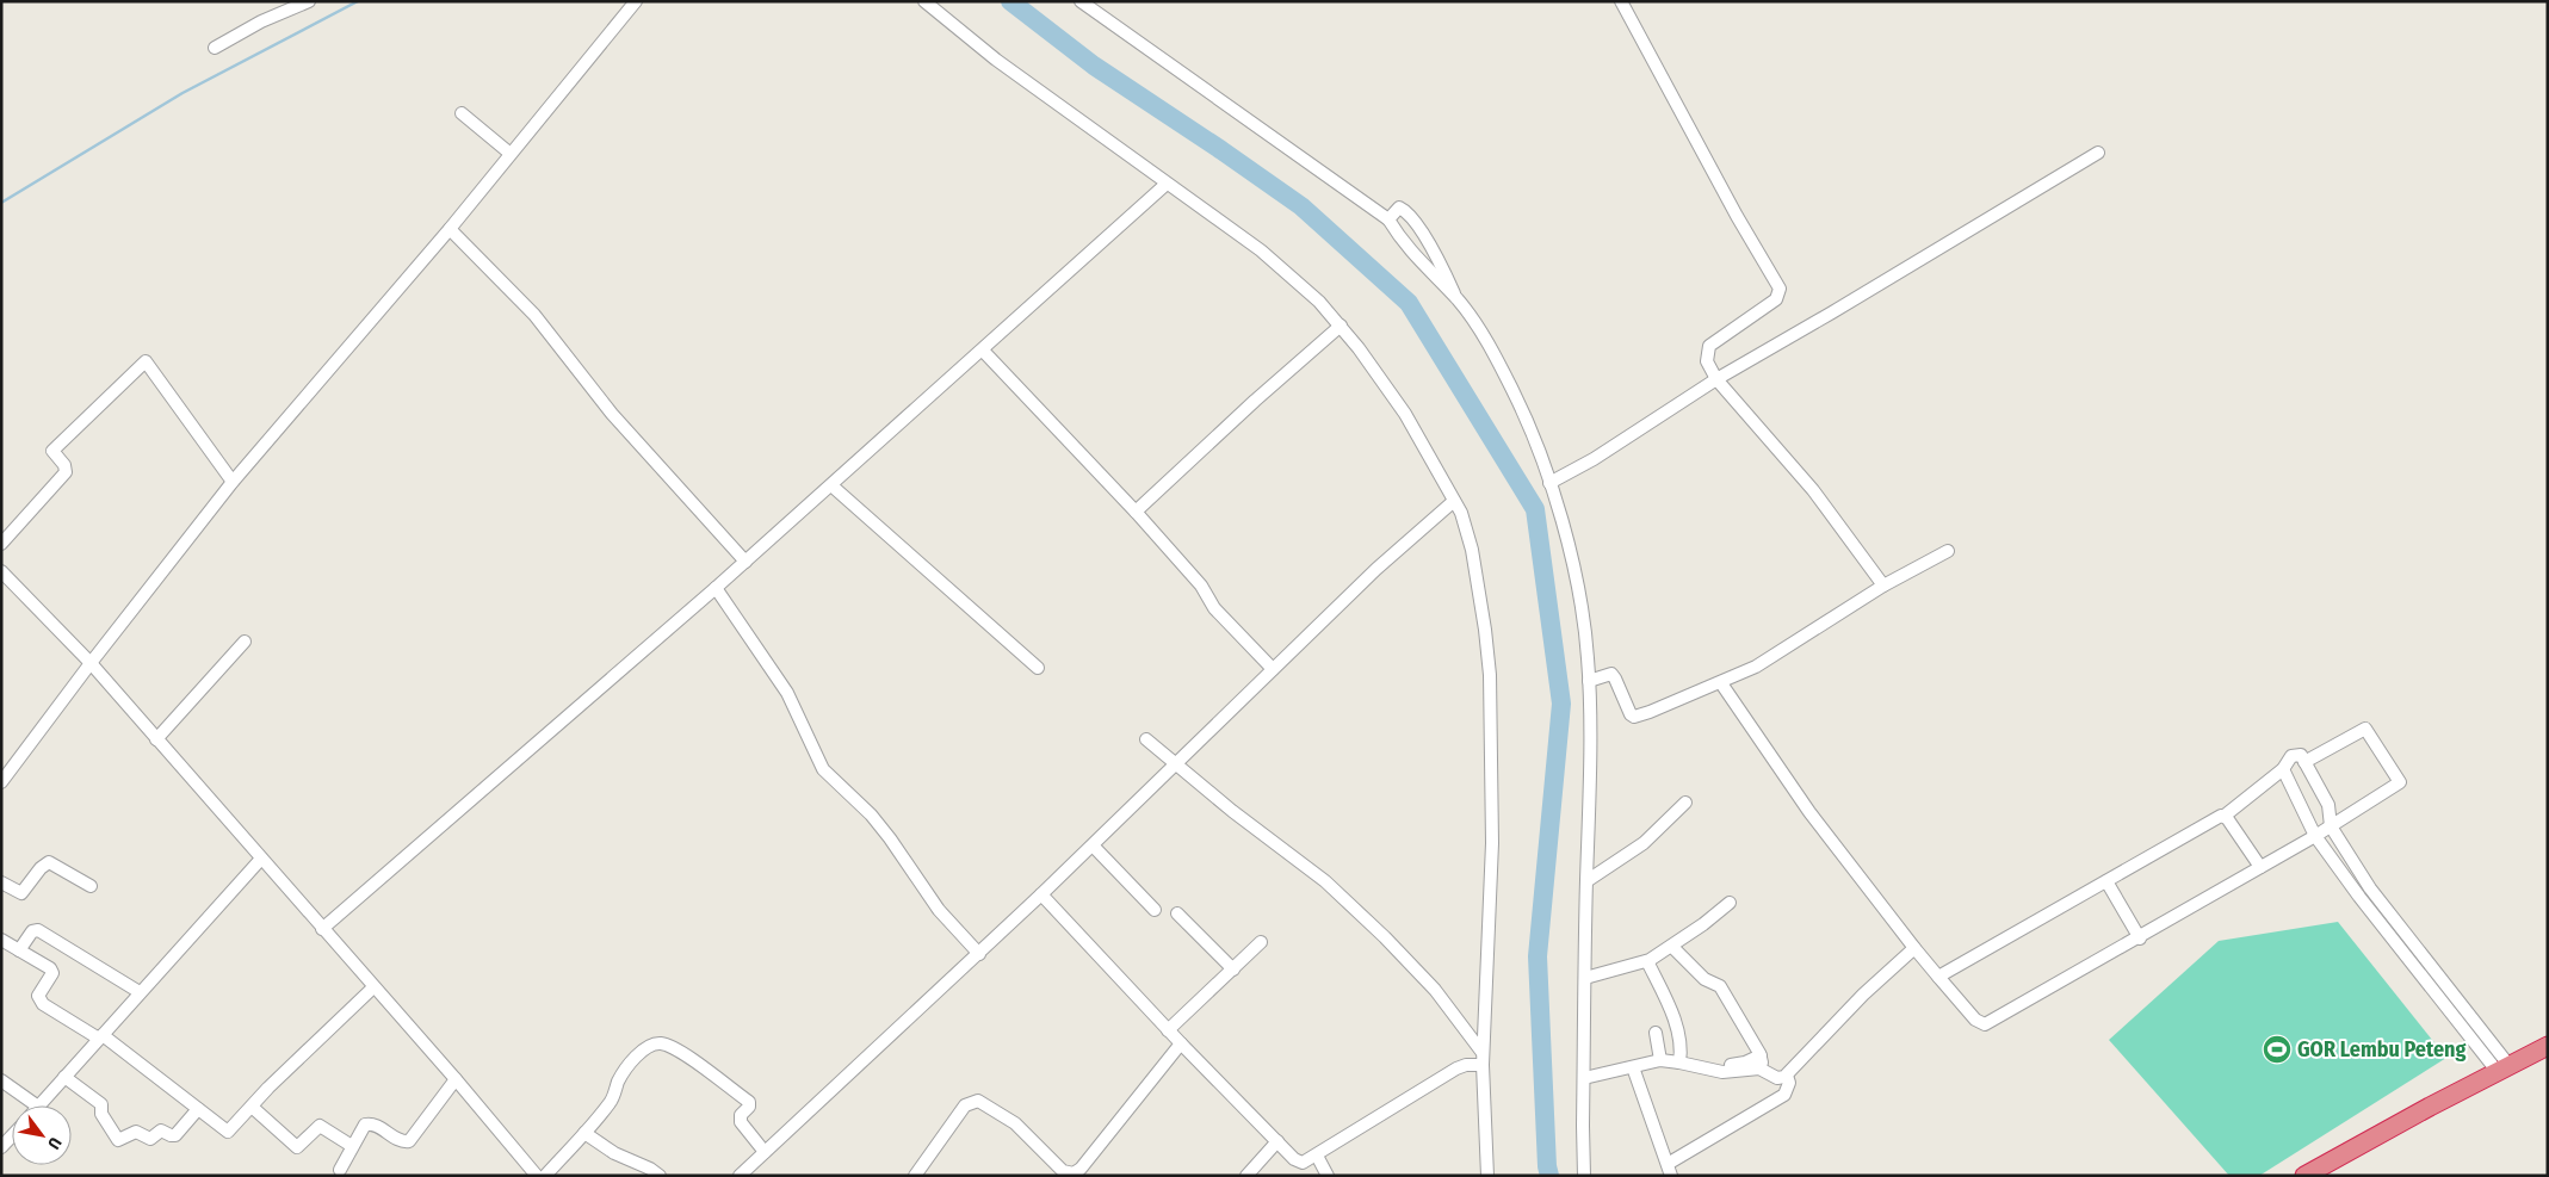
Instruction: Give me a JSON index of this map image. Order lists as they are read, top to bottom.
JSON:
{
  "places": {
    "sports": ["GOR Lembu Peteng"]
  },
  "north": "bottom right"
}
